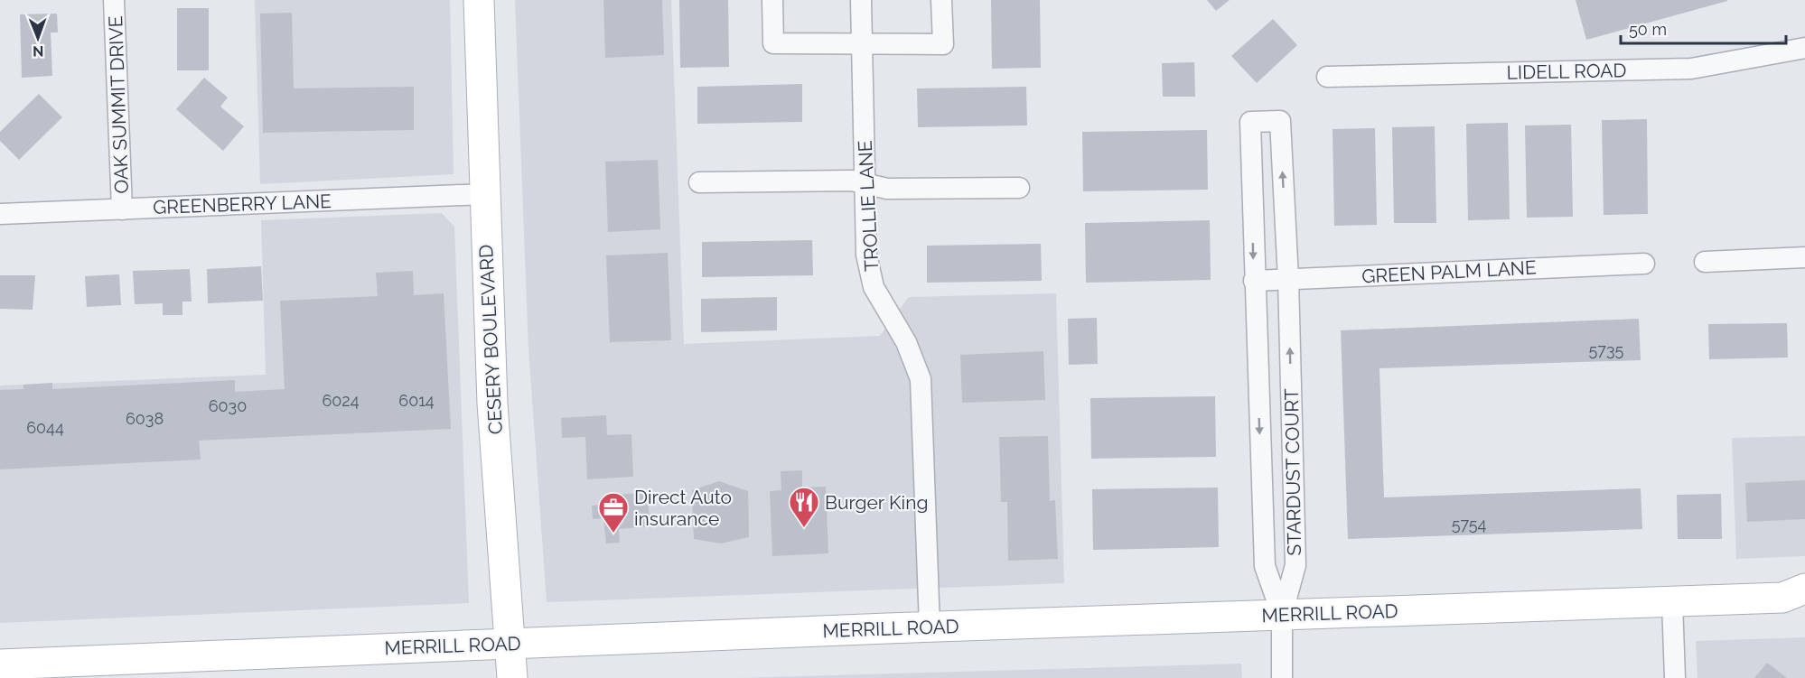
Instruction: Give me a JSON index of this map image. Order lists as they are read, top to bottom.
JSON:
{
  "streets": {
    "main road": ["CESERY BOULEVARD", "MERRILL ROAD"],
    "street": [
      "LIDELL ROAD",
      "OAK SUMMIT DRIVE",
      "GREENBERRY LANE",
      "TROLLIE LANE",
      "GREEN PALM LANE",
      "STARDUST COURT"
    ]
  },
  "crossings": [
    ["OAK SUMMIT DRIVE", "GREENBERRY LANE"],
    ["GREENBERRY LANE", "CESERY BOULEVARD"],
    ["TROLLIE LANE", "MERRILL ROAD"],
    ["GREEN PALM LANE", "STARDUST COURT"],
    ["CESERY BOULEVARD", "MERRILL ROAD"],
    ["STARDUST COURT", "MERRILL ROAD"]
  ],
  "places": {
    "restaurant": ["Burger King"],
    "office": ["Direct Auto insurance"]
  },
  "house_numbers": [
    "5735",
    "6024",
    "6014",
    "6030",
    "6038",
    "6044",
    "5754"
  ],
  "scale_bar": "50 m",
  "north": "bottom"
}
